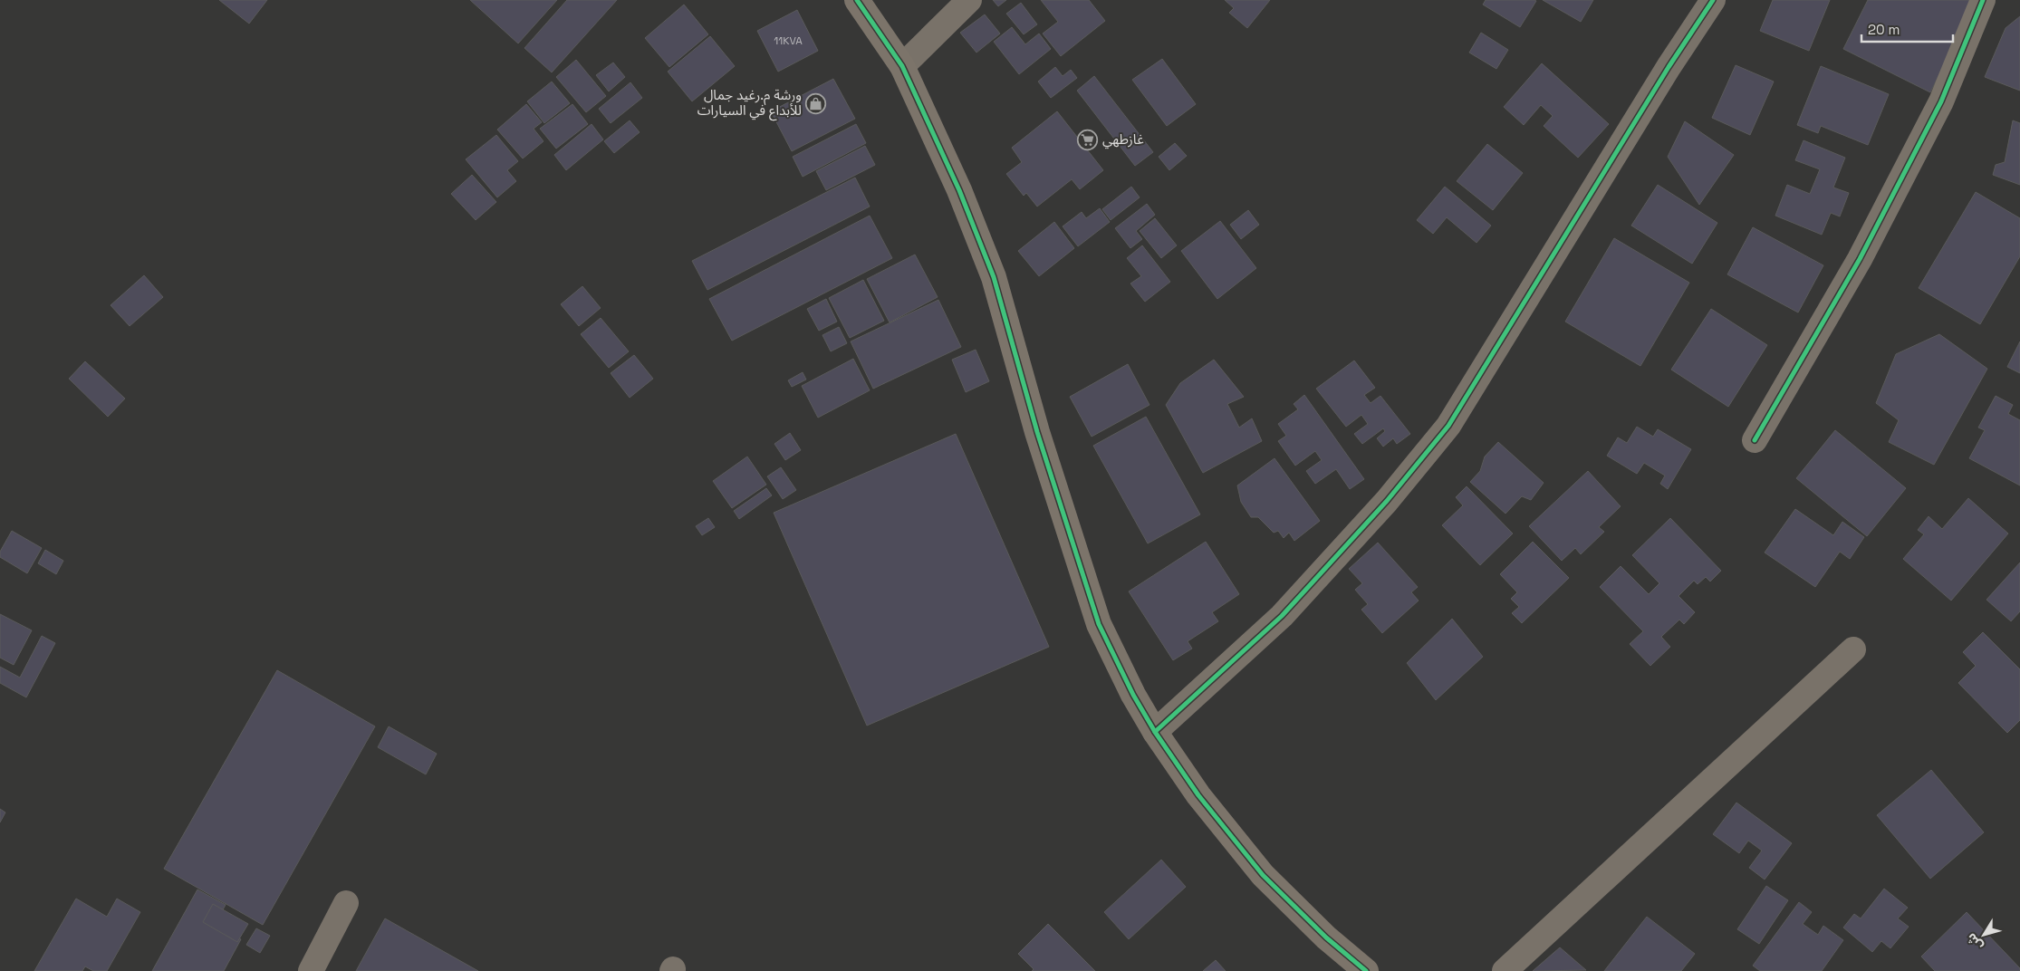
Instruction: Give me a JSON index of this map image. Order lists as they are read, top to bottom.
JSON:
{
  "places": {
    "shop": ["ورشة م.رغيد جمال للأبداع في السيارات"],
    "supermarket": ["غازطهي"]
  },
  "house_numbers": ["11KVA"],
  "scale_bar": "20 m",
  "north": "bottom left"
}
